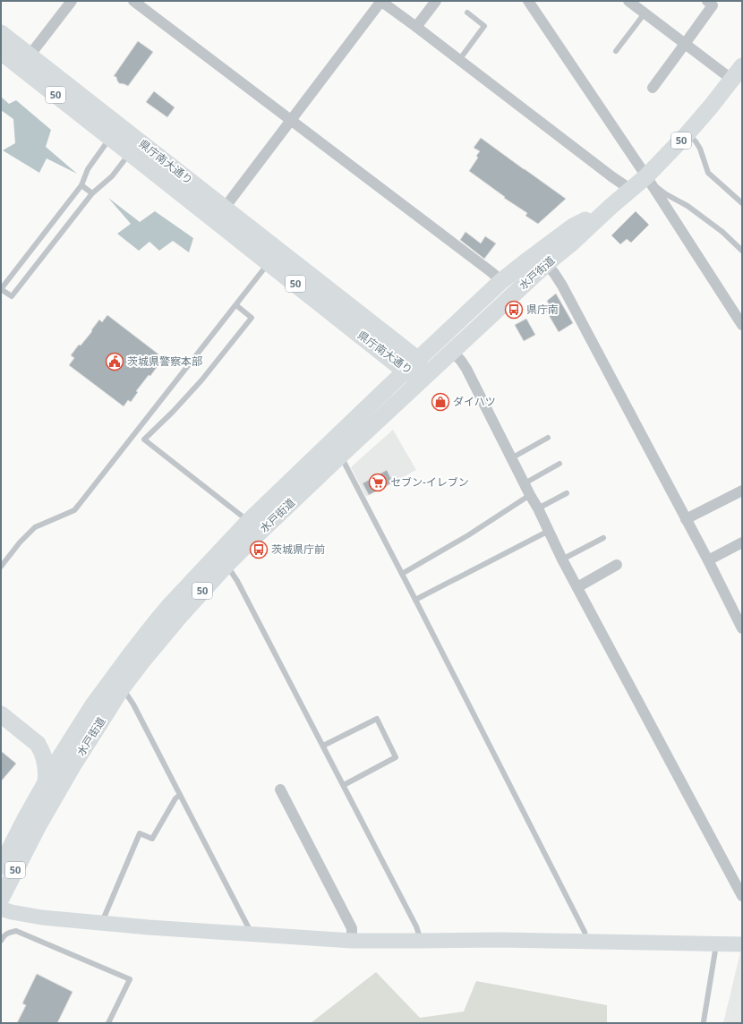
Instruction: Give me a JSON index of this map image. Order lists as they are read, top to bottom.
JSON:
{
  "streets": {
    "main road": ["50", "県庁南大通り", "水戸街道"]
  },
  "crossings": [
    ["県庁南大通り", "水戸街道"]
  ],
  "places": {
    "bus stop": ["県庁南", "茨城県庁前"],
    "public building": ["茨城県警察本部"],
    "shop": ["ダイハツ"],
    "supermarket": ["セブン-イレブン"]
  }
}
